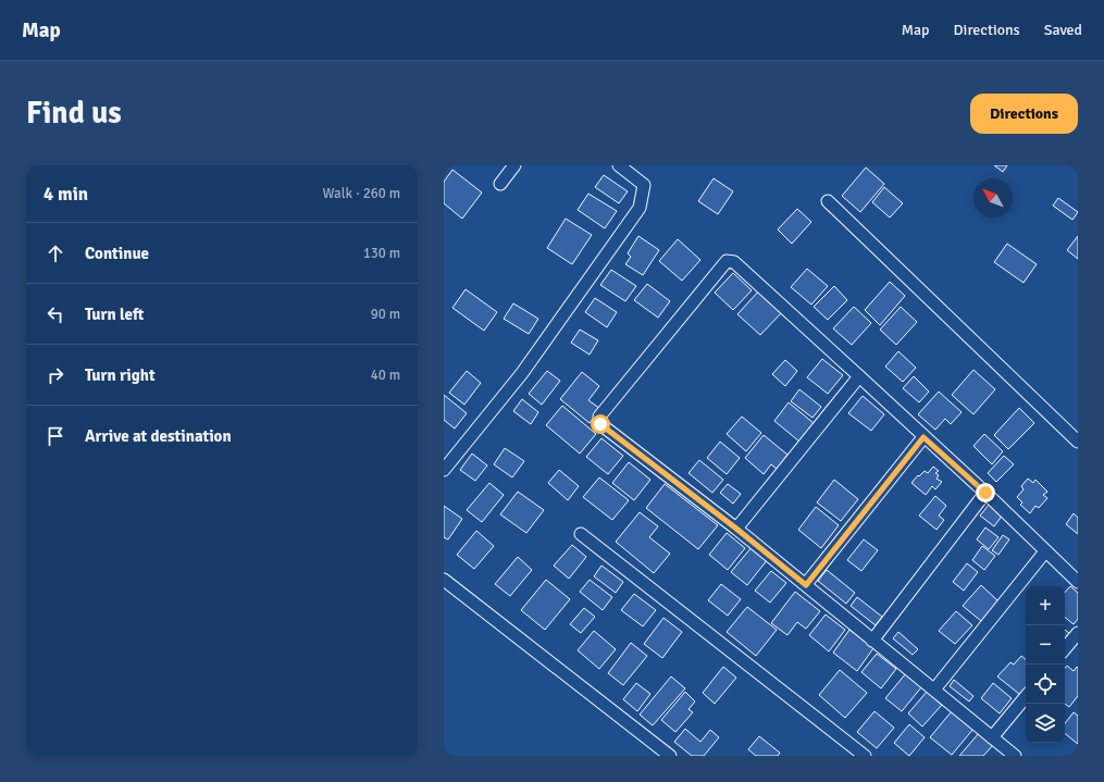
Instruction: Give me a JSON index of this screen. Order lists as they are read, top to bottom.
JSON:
{
  "north": "top left",
  "page": {
    "header": "Map",
    "nav": ["Map", "Directions", "Saved"],
    "buttons": "Directions",
    "title": "Find us",
    "heading": ["4 min", "Walk · 260 m"],
    "list": [
      ["Continue", "130 m"],
      ["Turn left", "90 m"],
      ["Turn right", "40 m"],
      "Arrive at destination"
    ],
    "map_buttons": ["+", "−"]
  }
}
